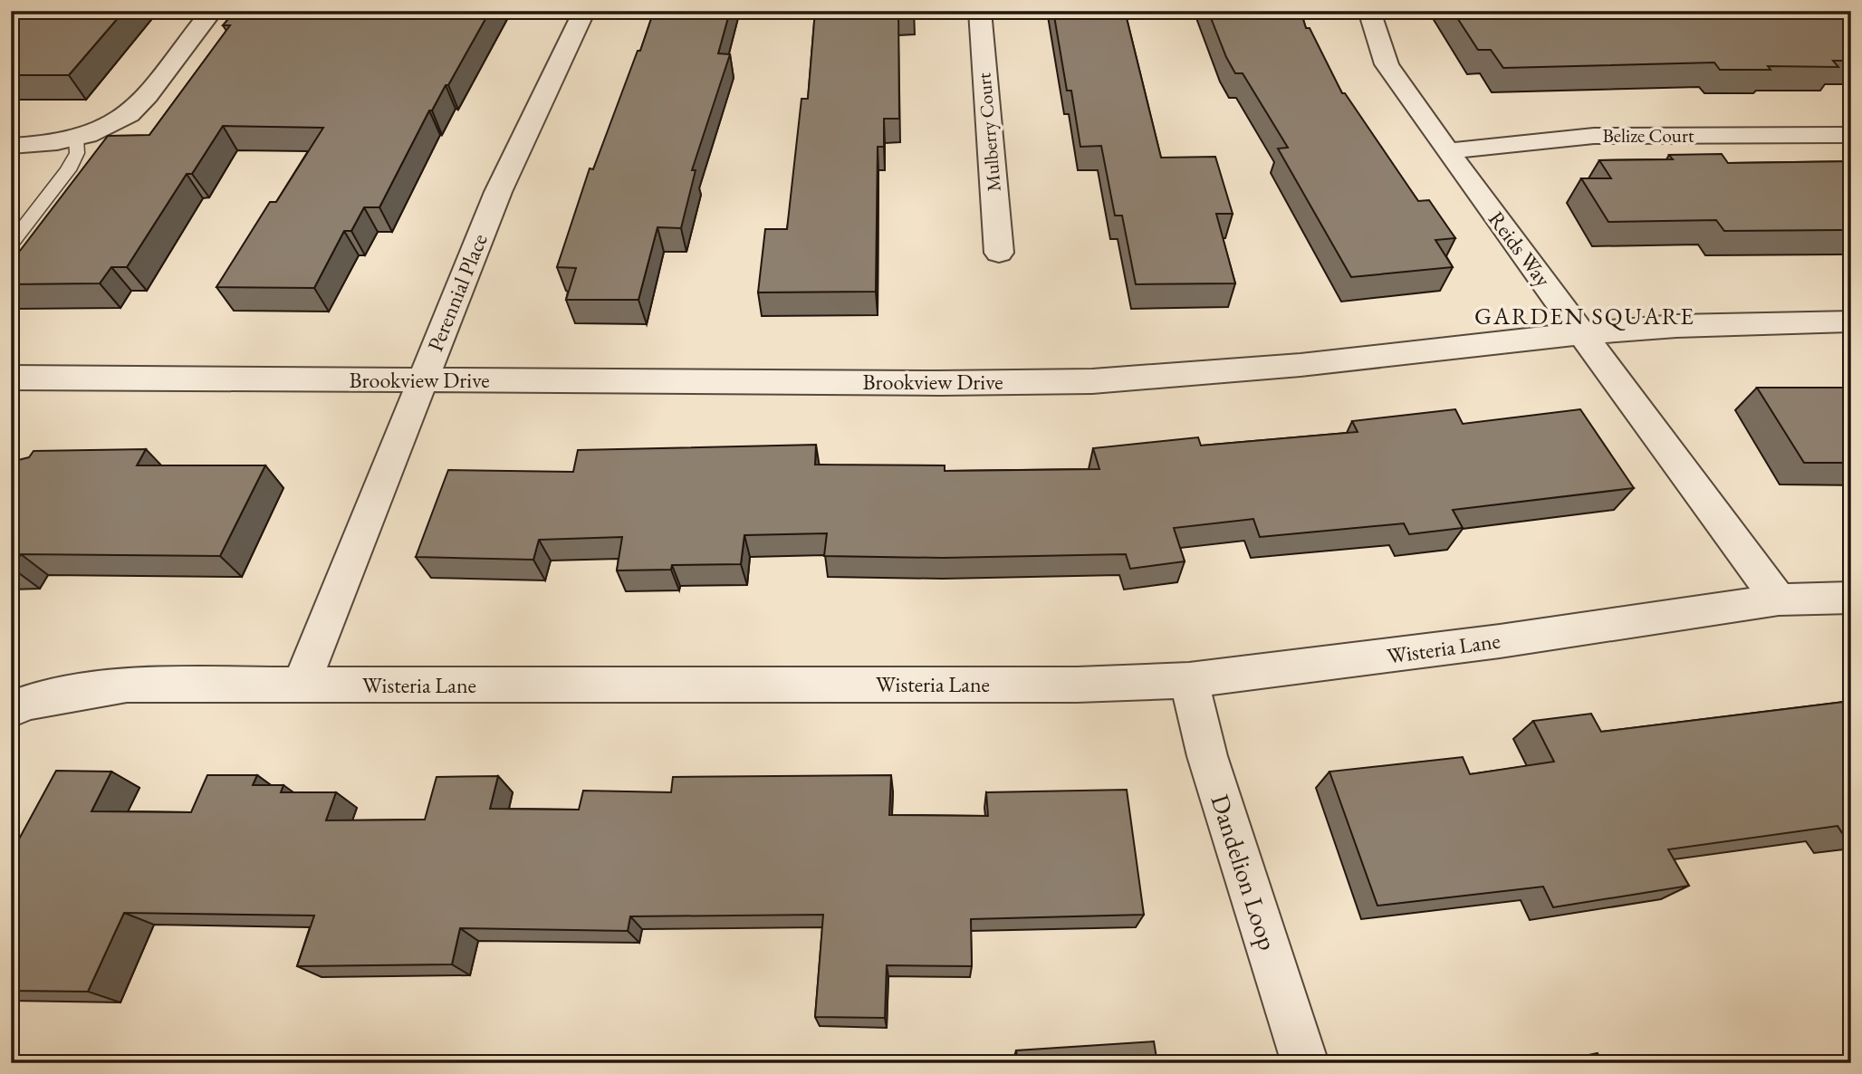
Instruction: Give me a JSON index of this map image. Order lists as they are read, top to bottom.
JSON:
{
  "streets": {
    "street": [
      "Mulberry Court",
      "Belize Court",
      "Reids Way",
      "Perennial Place",
      "Brookview Drive",
      "Wisteria Lane",
      "Dandelion Loop"
    ]
  },
  "crossings": [
    ["Belize Court", "Reids Way"],
    ["Reids Way", "Brookview Drive"],
    ["Reids Way", "Wisteria Lane"],
    ["Perennial Place", "Brookview Drive"],
    ["Perennial Place", "Wisteria Lane"],
    ["Wisteria Lane", "Dandelion Loop"]
  ],
  "districts": ["GARDEN SQUARE"]
}
